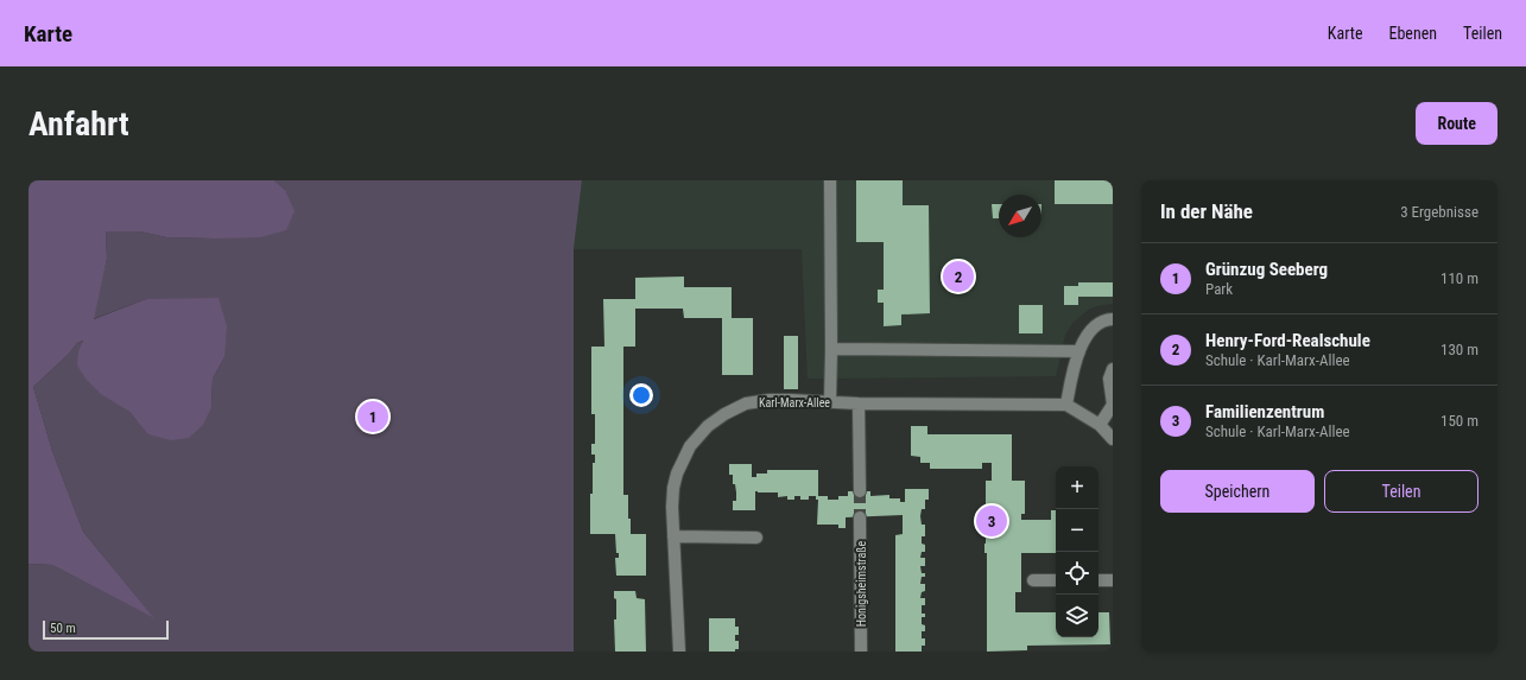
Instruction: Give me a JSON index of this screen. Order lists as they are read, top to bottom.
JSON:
{
  "streets": {
    "street": ["Karl-Marx-Allee", "Honigsheimstraße"]
  },
  "scale_bar": "50 m",
  "north": "bottom left",
  "page": {
    "header": "Karte",
    "nav": ["Karte", "Ebenen", "Teilen"],
    "buttons": [
      "Route",
      ["Speichern", "Teilen"]
    ],
    "title": "Anfahrt",
    "heading": ["In der Nähe", "3 Ergebnisse"],
    "list": [
      {
        "mark": "1",
        "name": "Grünzug Seeberg",
        "note": "Park",
        "value": "110 m"
      },
      {
        "mark": "2",
        "name": "Henry-Ford-Realschule",
        "note": "Schule · Karl-Marx-Allee",
        "value": "130 m"
      },
      {
        "mark": "3",
        "name": "Familienzentrum",
        "note": "Schule · Karl-Marx-Allee",
        "value": "150 m"
      }
    ],
    "pins": ["2", "1", "3"],
    "map_buttons": ["+", "−"],
    "scale": "50 m"
  }
}
